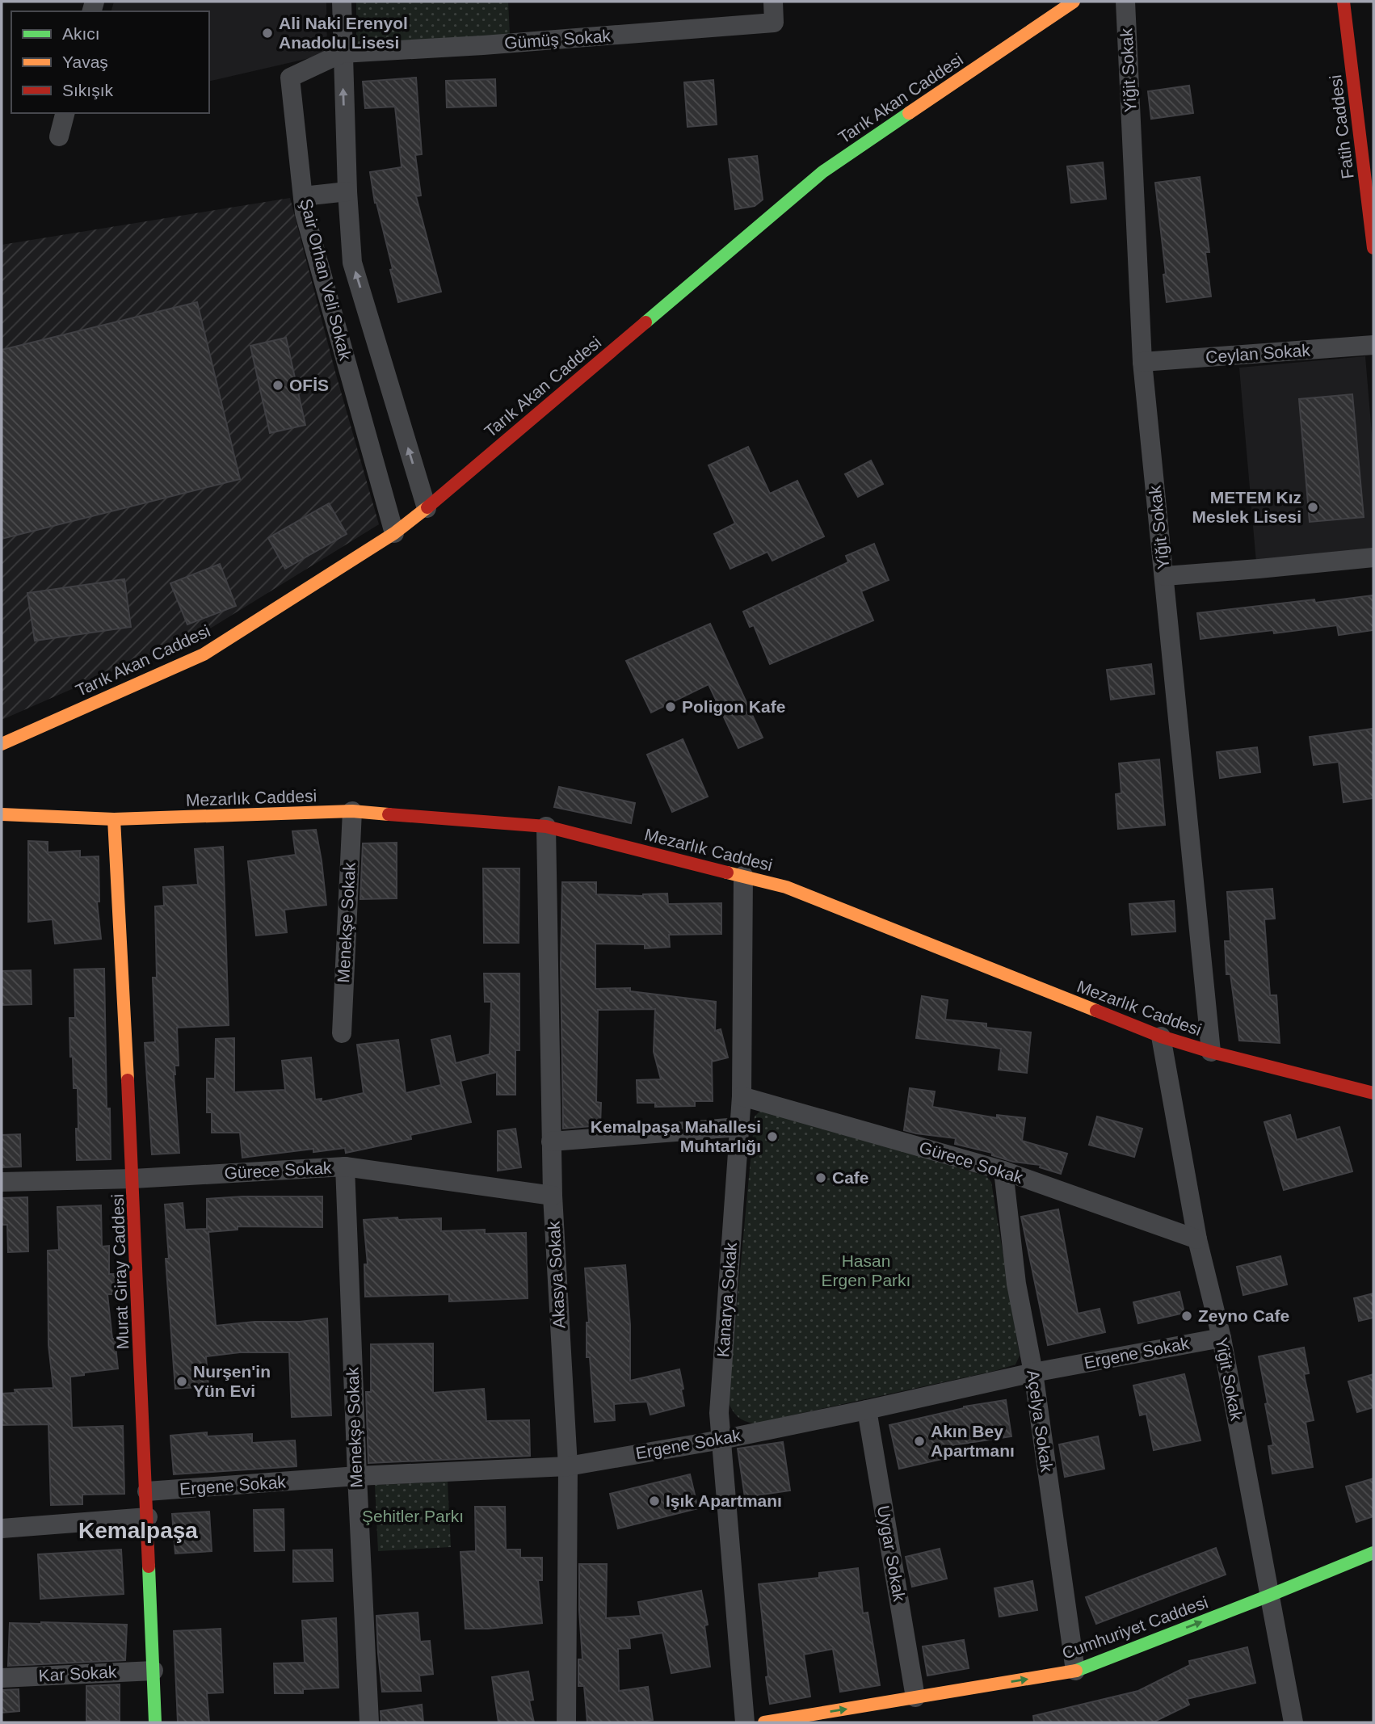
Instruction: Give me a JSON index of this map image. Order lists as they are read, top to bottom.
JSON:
{
  "streets": {
    "main road": [
      "Tarık Akan Caddesi",
      "Fatih Caddesi",
      "Mezarlık Caddesi",
      "Murat Giray Caddesi",
      "Cumhuriyet Caddesi"
    ],
    "street": [
      "Gümüş Sokak",
      "Yiğit Sokak",
      "Şair Orhan Veli Sokak",
      "Ceylan Sokak",
      "Menekşe Sokak",
      "Gürece Sokak",
      "Akasya Sokak",
      "Kanarya Sokak",
      "Ergene Sokak",
      "Açelya Sokak",
      "Uygar Sokak",
      "Kar Sokak"
    ]
  },
  "crossings": [
    ["Gümüş Sokak", "Şair Orhan Veli Sokak"],
    ["Yiğit Sokak", "Ceylan Sokak"],
    ["Yiğit Sokak", "Mezarlık Caddesi"],
    ["Yiğit Sokak", "Gürece Sokak"],
    ["Yiğit Sokak", "Ergene Sokak"],
    ["Yiğit Sokak", "Cumhuriyet Caddesi"],
    ["Tarık Akan Caddesi", "Şair Orhan Veli Sokak"],
    ["Mezarlık Caddesi", "Menekşe Sokak"],
    ["Mezarlık Caddesi", "Murat Giray Caddesi"],
    ["Mezarlık Caddesi", "Akasya Sokak"],
    ["Mezarlık Caddesi", "Kanarya Sokak"],
    ["Menekşe Sokak", "Gürece Sokak"],
    ["Menekşe Sokak", "Ergene Sokak"],
    ["Gürece Sokak", "Murat Giray Caddesi"],
    ["Gürece Sokak", "Akasya Sokak"],
    ["Gürece Sokak", "Kanarya Sokak"],
    ["Gürece Sokak", "Açelya Sokak"],
    ["Murat Giray Caddesi", "Ergene Sokak"],
    ["Murat Giray Caddesi", "Kar Sokak"],
    ["Akasya Sokak", "Ergene Sokak"],
    ["Kanarya Sokak", "Ergene Sokak"],
    ["Ergene Sokak", "Açelya Sokak"],
    ["Ergene Sokak", "Uygar Sokak"],
    ["Açelya Sokak", "Cumhuriyet Caddesi"],
    ["Uygar Sokak", "Cumhuriyet Caddesi"]
  ],
  "one_way": ["Cumhuriyet Caddesi"],
  "districts": ["Kemalpaşa"],
  "parks": ["Hasan Ergen Parkı", "Şehitler Parkı"],
  "places": [
    "Ali Naki Erenyol Anadolu Lisesi",
    "OFİS",
    "METEM Kız Meslek Lisesi",
    "Poligon Kafe",
    "Kemalpaşa Mahallesi Muhtarlığı",
    "Cafe",
    "Zeyno Cafe",
    "Nurşen'in Yün Evi",
    "Akın Bey Apartmanı",
    "Işık Apartmanı"
  ],
  "legend": ["Akıcı", "Yavaş", "Sıkışık"]
}
